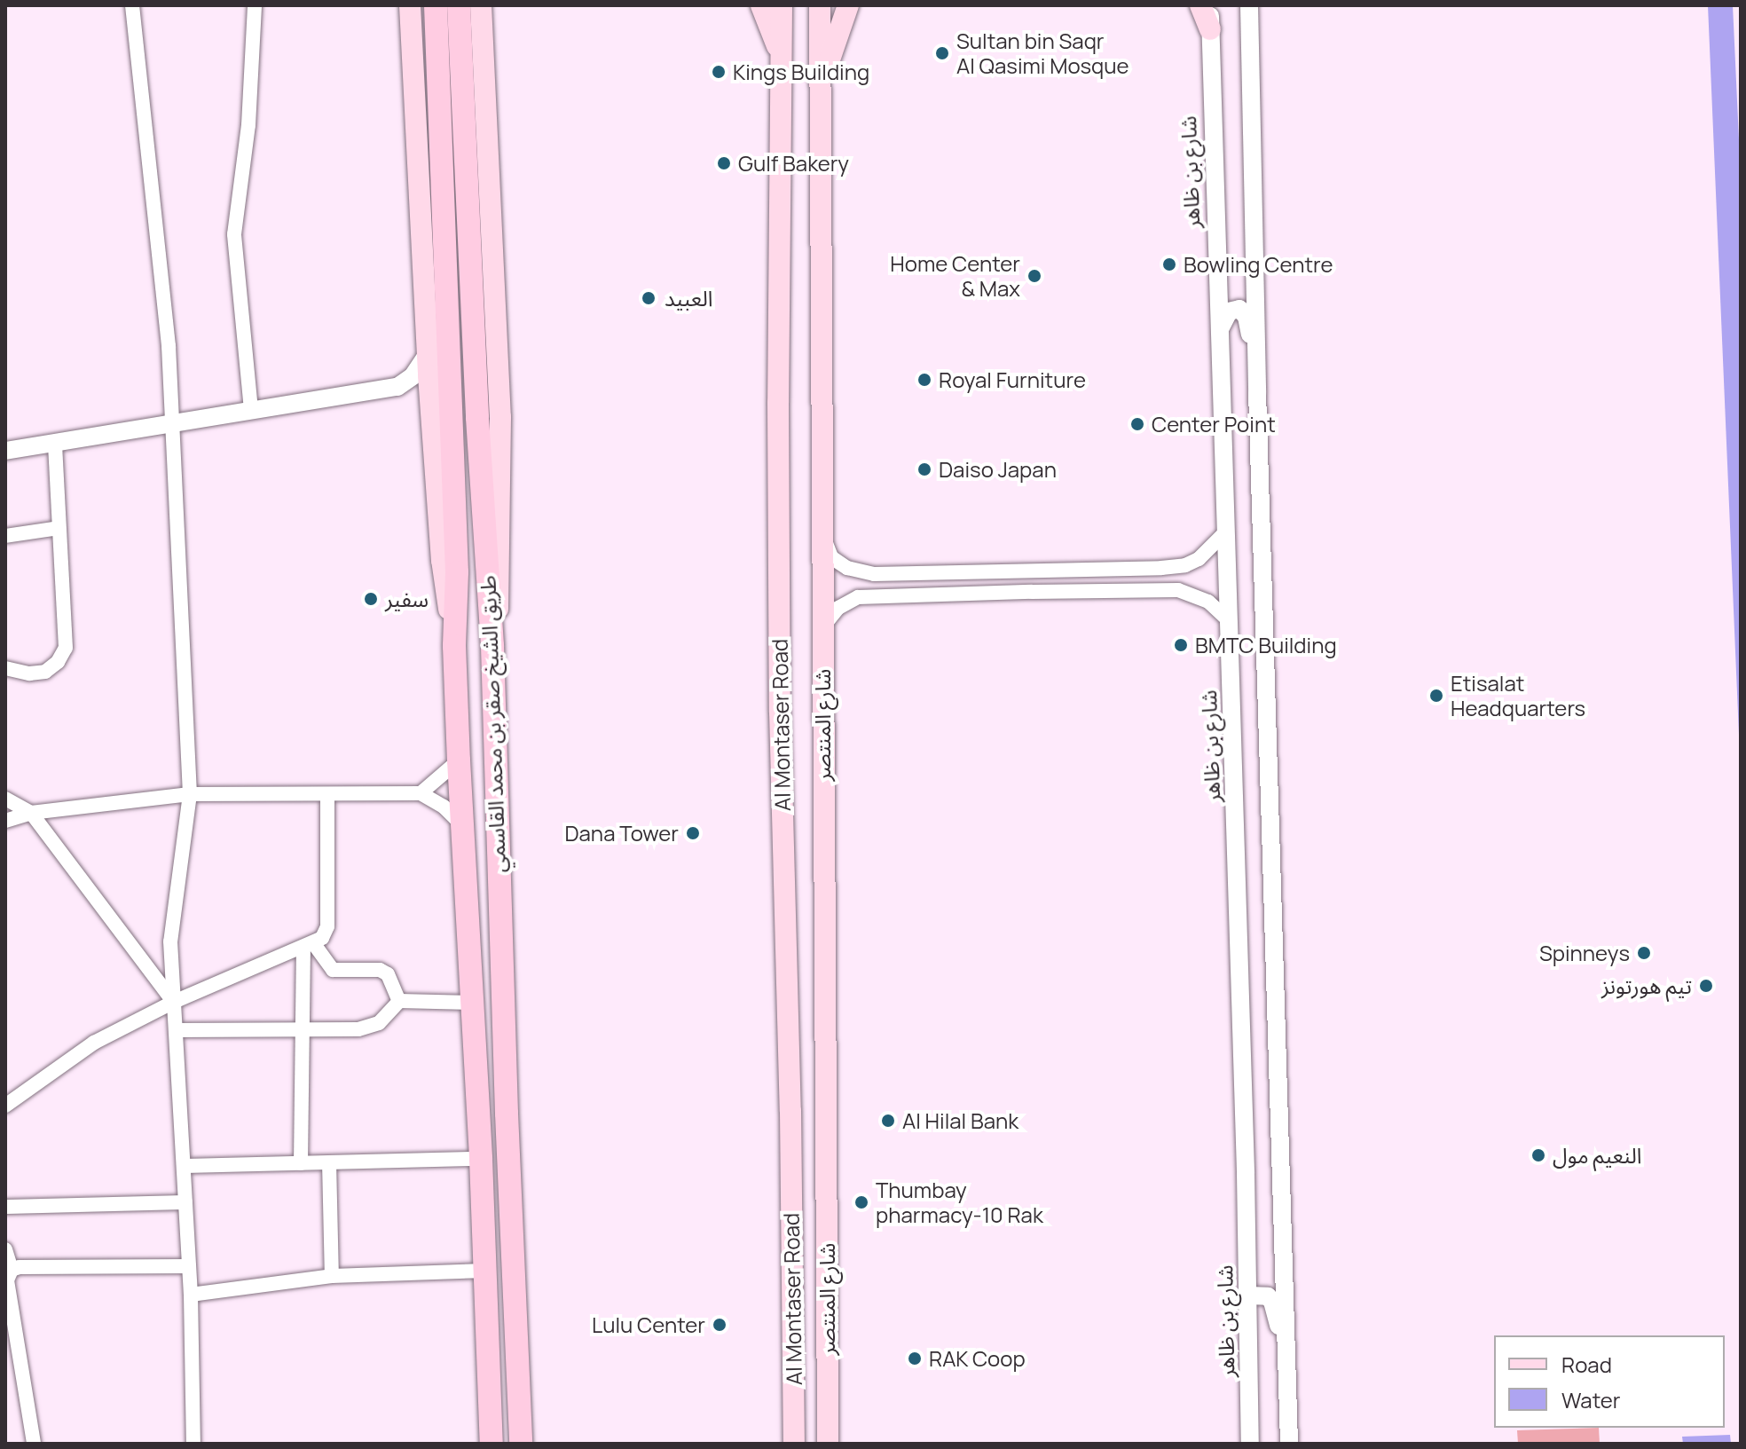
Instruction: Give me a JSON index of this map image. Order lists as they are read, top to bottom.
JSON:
{
  "streets": {
    "highway": ["طريق الشيخ صقر بن محمد القاسمي"],
    "main road": ["Al Montaser Road", "شارع المنتصر"],
    "street": ["شارع بن ظاهر"]
  },
  "places": [
    "Sultan bin Saqr Al Qasimi Mosque",
    "Kings Building",
    "Gulf Bakery",
    "Bowling Centre",
    "Home Center & Max",
    "العبيد",
    "Royal Furniture",
    "Center Point",
    "Daiso Japan",
    "سفير",
    "BMTC Building",
    "Etisalat Headquarters",
    "Dana Tower",
    "Spinneys",
    "تيم هورتونز",
    "Al Hilal Bank",
    "النعيم مول",
    "Thumbay pharmacy-10 Rak",
    "Lulu Center",
    "RAK Coop"
  ],
  "legend": ["Road", "Water"]
}
